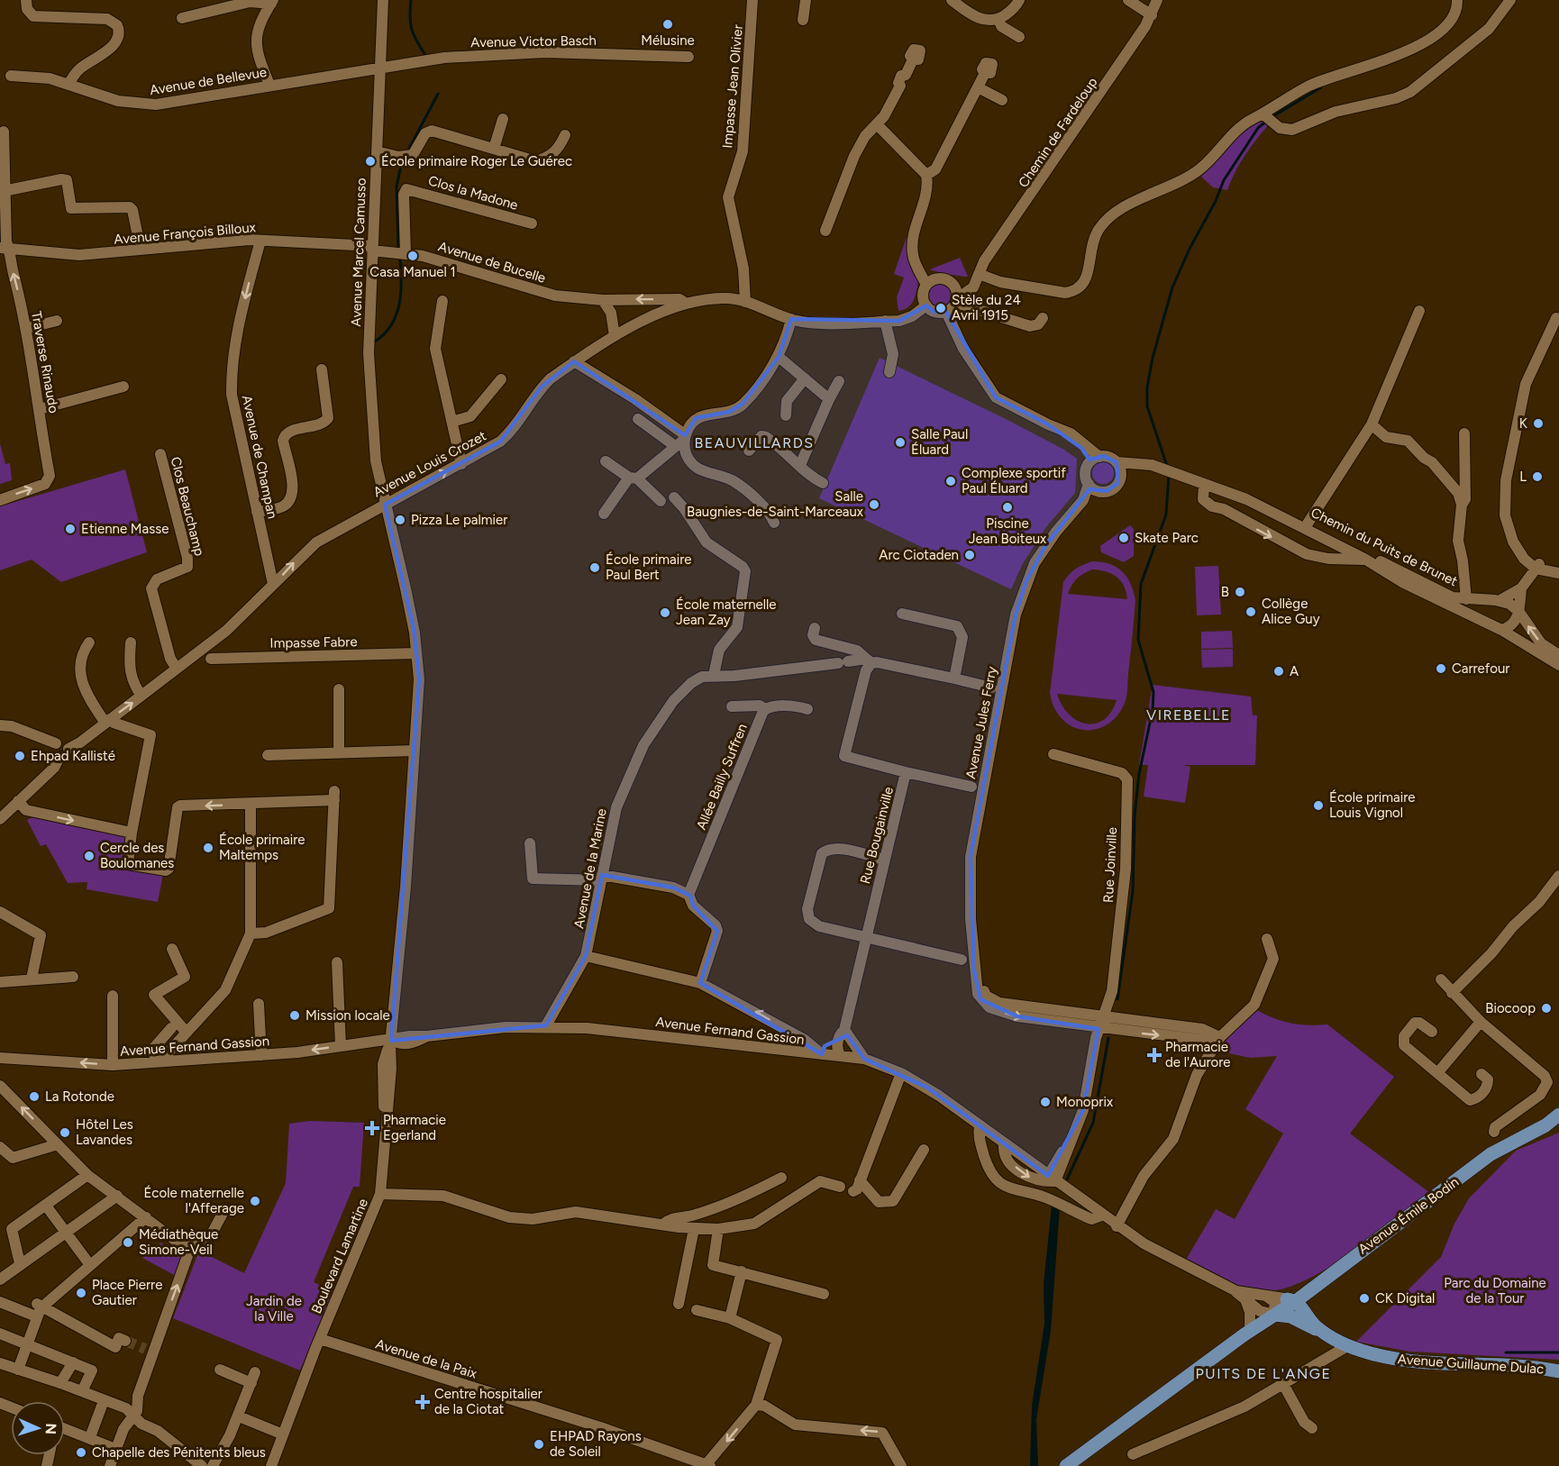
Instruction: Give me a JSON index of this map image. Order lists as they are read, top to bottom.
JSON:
{
  "streets": {
    "main road": ["Avenue Émile Bodin", "Avenue Guillaume Dulac"],
    "street": [
      "Avenue Victor Basch",
      "Avenue de Bellevue",
      "Impasse Jean Olivier",
      "Chemin de Fardeloup",
      "Clos la Madone",
      "Avenue François Billoux",
      "Avenue Marcel Camusso",
      "Avenue de Bucelle",
      "Traverse Rinaudo",
      "Avenue de Champan",
      "Avenue Louis Crozet",
      "Clos Beauchamp",
      "Chemin du Puits de Brunet",
      "Impasse Fabre",
      "Avenue Jules Ferry",
      "Allée Bailly Suffren",
      "Rue Bougainville",
      "Rue Joinville",
      "Avenue de la Marine",
      "Avenue Fernand Gassion",
      "Boulevard Lamartine",
      "Avenue de la Paix"
    ]
  },
  "crossings": [
    ["Avenue Victor Basch", "Avenue de Bellevue"],
    ["Avenue Victor Basch", "Avenue Marcel Camusso"],
    ["Avenue de Bellevue", "Avenue Marcel Camusso"],
    ["Impasse Jean Olivier", "Avenue Louis Crozet"],
    ["Clos la Madone", "Avenue de Bucelle"],
    ["Avenue François Billoux", "Avenue Marcel Camusso"],
    ["Avenue François Billoux", "Avenue de Bucelle"],
    ["Avenue François Billoux", "Traverse Rinaudo"],
    ["Avenue François Billoux", "Avenue de Champan"],
    ["Avenue Marcel Camusso", "Avenue de Bucelle"],
    ["Avenue Marcel Camusso", "Avenue Louis Crozet"],
    ["Avenue Marcel Camusso", "Impasse Fabre"],
    ["Avenue Marcel Camusso", "Avenue Fernand Gassion"],
    ["Avenue Marcel Camusso", "Boulevard Lamartine"],
    ["Avenue de Bucelle", "Avenue Louis Crozet"],
    ["Avenue de Champan", "Avenue Louis Crozet"],
    ["Avenue Louis Crozet", "Clos Beauchamp"],
    ["Chemin du Puits de Brunet", "Avenue Jules Ferry"],
    ["Avenue Jules Ferry", "Rue Joinville"],
    ["Rue Bougainville", "Avenue de la Marine"],
    ["Rue Bougainville", "Avenue Fernand Gassion"],
    ["Rue Joinville", "Avenue Fernand Gassion"],
    ["Avenue de la Marine", "Avenue Fernand Gassion"],
    ["Avenue Fernand Gassion", "Avenue Émile Bodin"],
    ["Avenue Fernand Gassion", "Avenue Guillaume Dulac"],
    ["Avenue Émile Bodin", "Avenue Guillaume Dulac"],
    ["Boulevard Lamartine", "Avenue de la Paix"]
  ],
  "one_way": ["Traverse Rinaudo", "Avenue de Champan"],
  "districts": ["BEAUVILLARDS", "VIREBELLE", "PUITS DE L'ANGE"],
  "parks": ["Parc du Domaine de la Tour", "Jardin de la Ville"],
  "places": {
    "other": [
      "Mélusine",
      "École primaire Roger Le Guérec",
      "Casa Manuel 1",
      "Stèle du 24 Avril 1915",
      "K",
      "Salle Paul Éluard",
      "L",
      "Complexe sportif Paul Éluard",
      "Salle Baugnies-de-Saint-Marceaux",
      "Piscine Jean Boiteux",
      "Pizza Le palmier",
      "Etienne Masse",
      "Skate Parc",
      "Arc Ciotaden",
      "École primaire Paul Bert",
      "B",
      "Collège Alice Guy",
      "École maternelle Jean Zay",
      "Carrefour",
      "A",
      "Ehpad Kallisté",
      "École primaire Louis Vignol",
      "École primaire Maltemps",
      "Cercle des Boulomanes",
      "Biocoop",
      "Mission locale",
      "La Rotonde",
      "Monoprix",
      "Hôtel Les Lavandes",
      "École maternelle l'Afferage",
      "Médiathèque Simone-Veil",
      "Place Pierre Gautier",
      "CK Digital",
      "EHPAD Rayons de Soleil",
      "Chapelle des Pénitents bleus"
    ],
    "health": ["Pharmacie de l'Aurore", "Pharmacie Egerland", "Centre hospitalier de la Ciotat"]
  },
  "north": "right"
}
